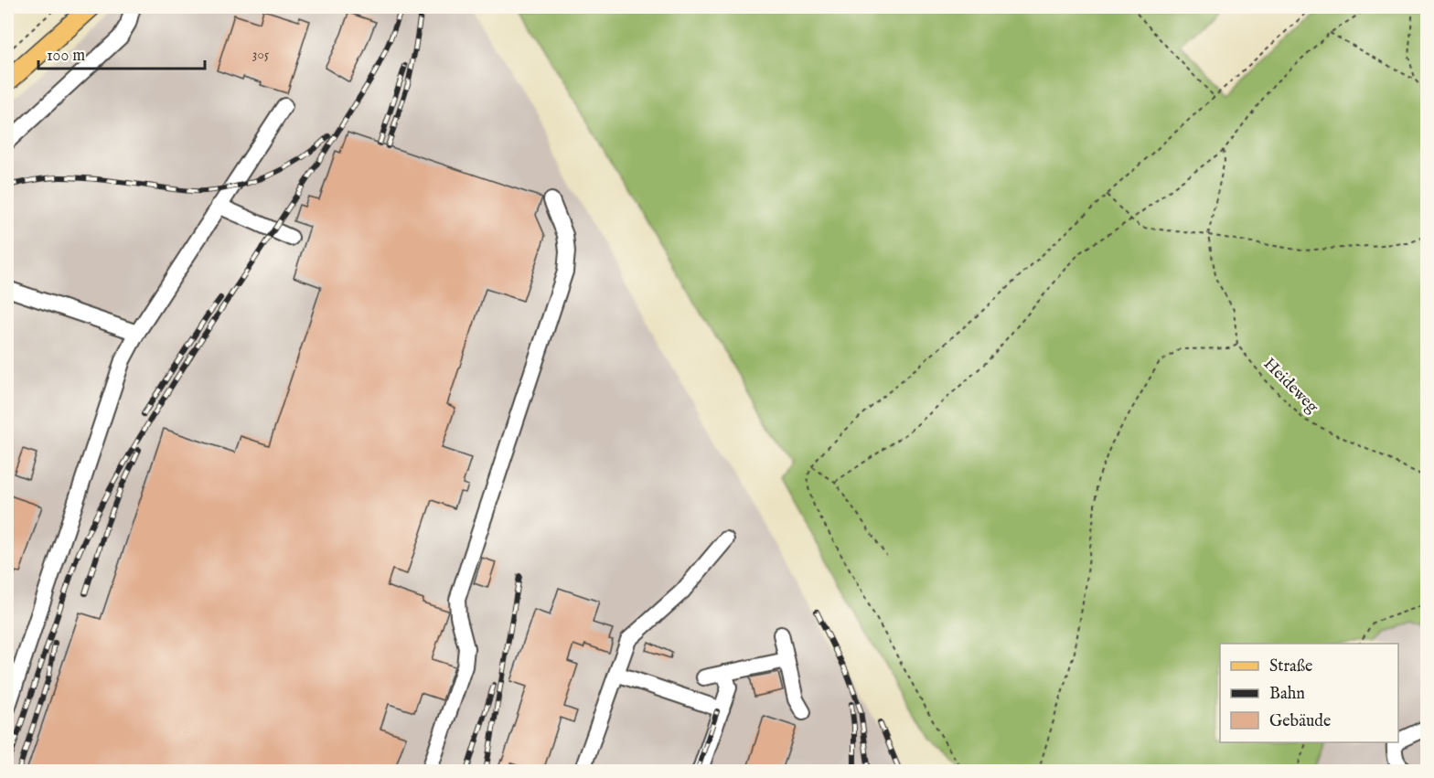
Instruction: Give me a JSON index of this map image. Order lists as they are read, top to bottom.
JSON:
{
  "streets": {
    "path": ["Heideweg"]
  },
  "house_numbers": ["305"],
  "legend": ["Straße", "Bahn", "Gebäude"],
  "scale_bar": "100 m"
}
